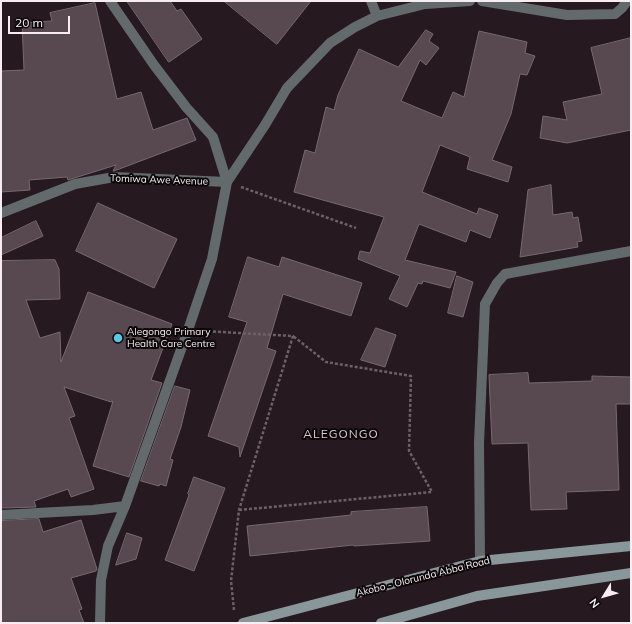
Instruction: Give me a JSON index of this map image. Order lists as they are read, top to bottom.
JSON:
{
  "streets": {
    "main road": ["Akobo - Olorunda Abba Road"],
    "street": ["Tomiwa Awe Avenue"]
  },
  "districts": ["ALEGONGO"],
  "places": ["Alegongo Primary Health Care Centre"],
  "scale_bar": "20 m",
  "north": "bottom left"
}
